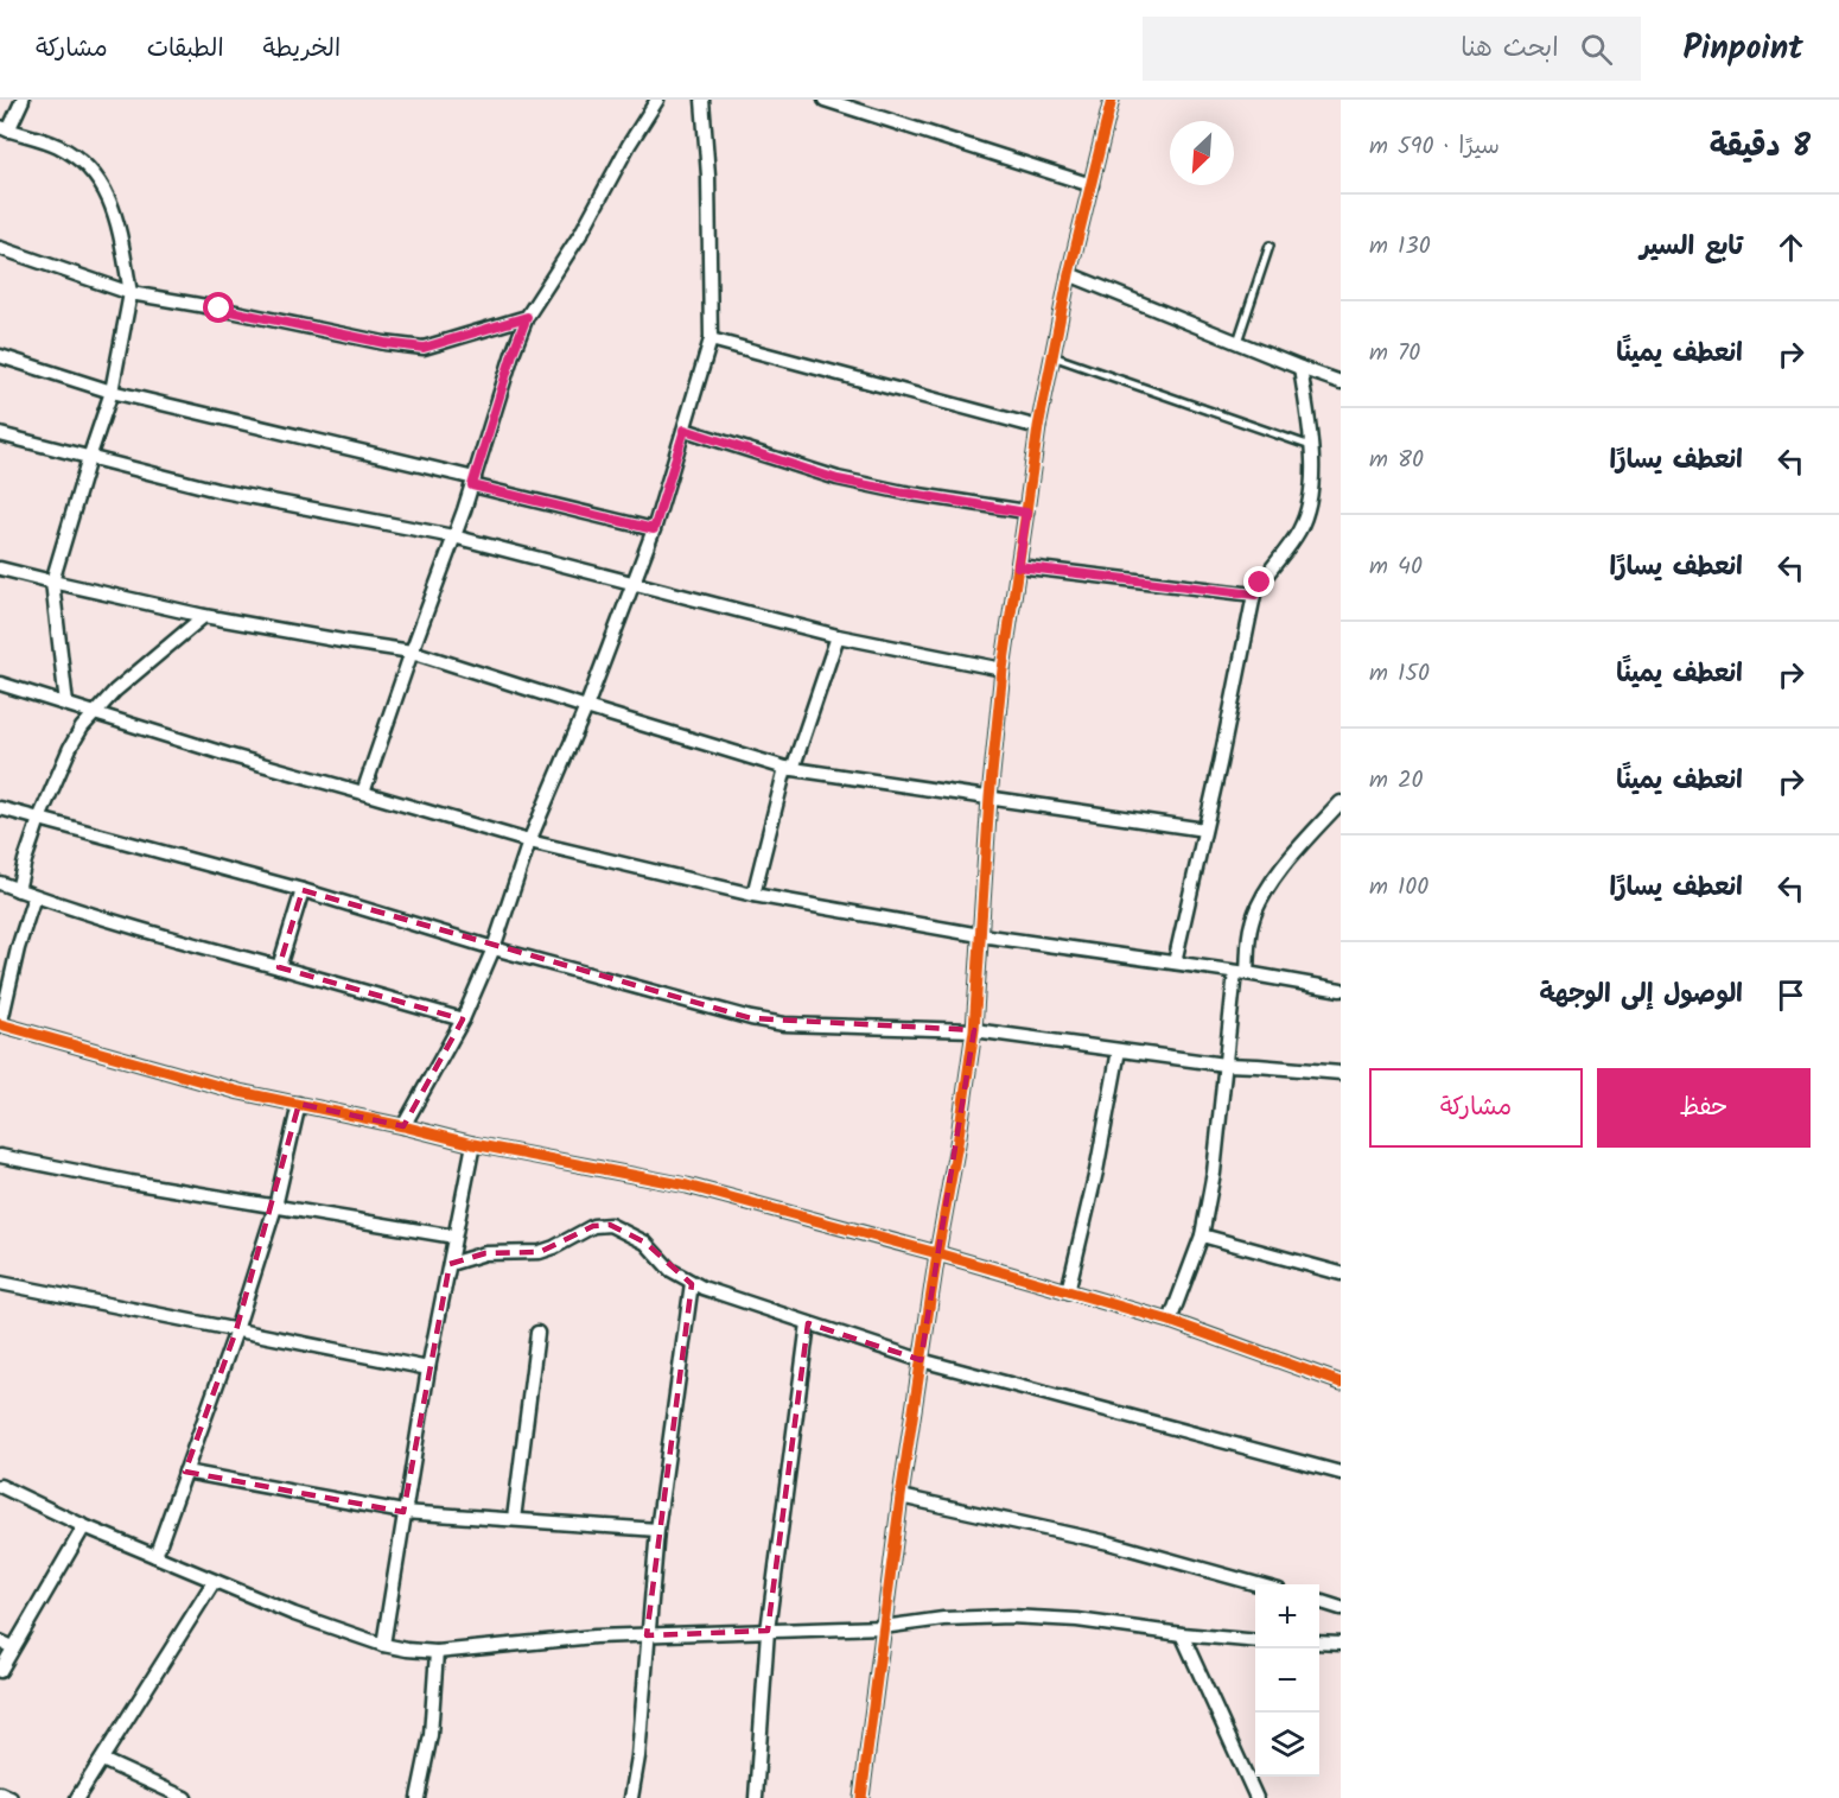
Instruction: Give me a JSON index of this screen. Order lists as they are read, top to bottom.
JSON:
{
  "north": "bottom left",
  "page": {
    "header": "Pinpoint",
    "search": "ابحث هنا",
    "nav": ["الخريطة", "الطبقات", "مشاركة"],
    "heading": ["8 دقيقة", "سيرًا · 590 m"],
    "list": [
      ["تابع السير", "130 m"],
      ["انعطف يمينًا", "70 m"],
      ["انعطف يسارًا", "80 m"],
      ["انعطف يسارًا", "40 m"],
      ["انعطف يمينًا", "150 m"],
      ["انعطف يمينًا", "20 m"],
      ["انعطف يسارًا", "100 m"],
      "الوصول إلى الوجهة"
    ],
    "buttons": ["حفظ", "مشاركة"],
    "map_buttons": ["+", "−"]
  }
}
